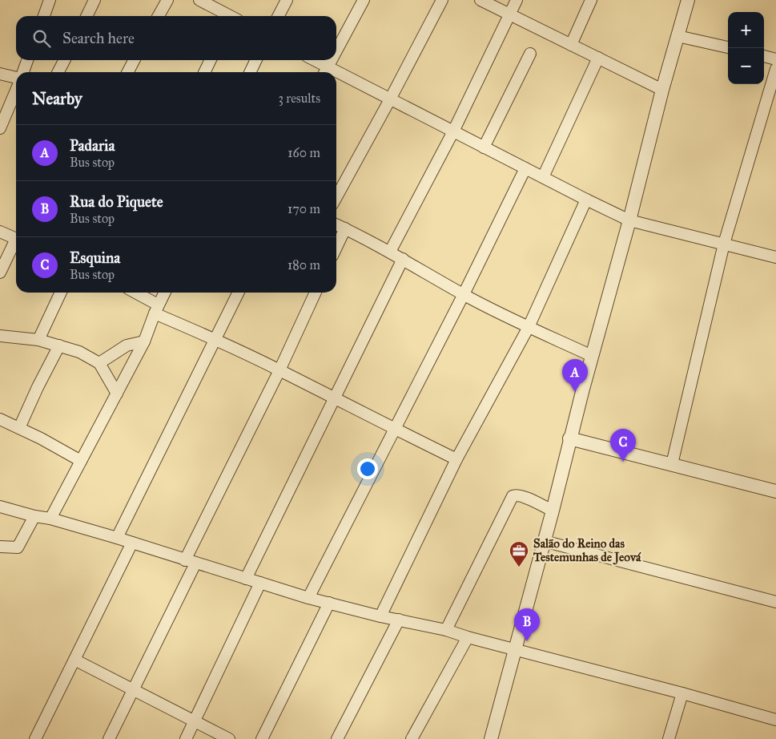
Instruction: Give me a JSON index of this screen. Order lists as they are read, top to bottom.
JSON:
{
  "places": {
    "office": ["Salão do Reino das Testemunhas de Jeová"]
  },
  "page": {
    "map_buttons": ["+", "−"],
    "search": "Search here",
    "heading": ["Nearby", "3 results"],
    "list": [
      {
        "mark": "A",
        "name": "Padaria",
        "note": "Bus stop",
        "value": "160 m"
      },
      {
        "mark": "B",
        "name": "Rua do Piquete",
        "note": "Bus stop",
        "value": "170 m"
      },
      {
        "mark": "C",
        "name": "Esquina",
        "note": "Bus stop",
        "value": "180 m"
      }
    ],
    "pins": ["A", "C", "B"]
  }
}
